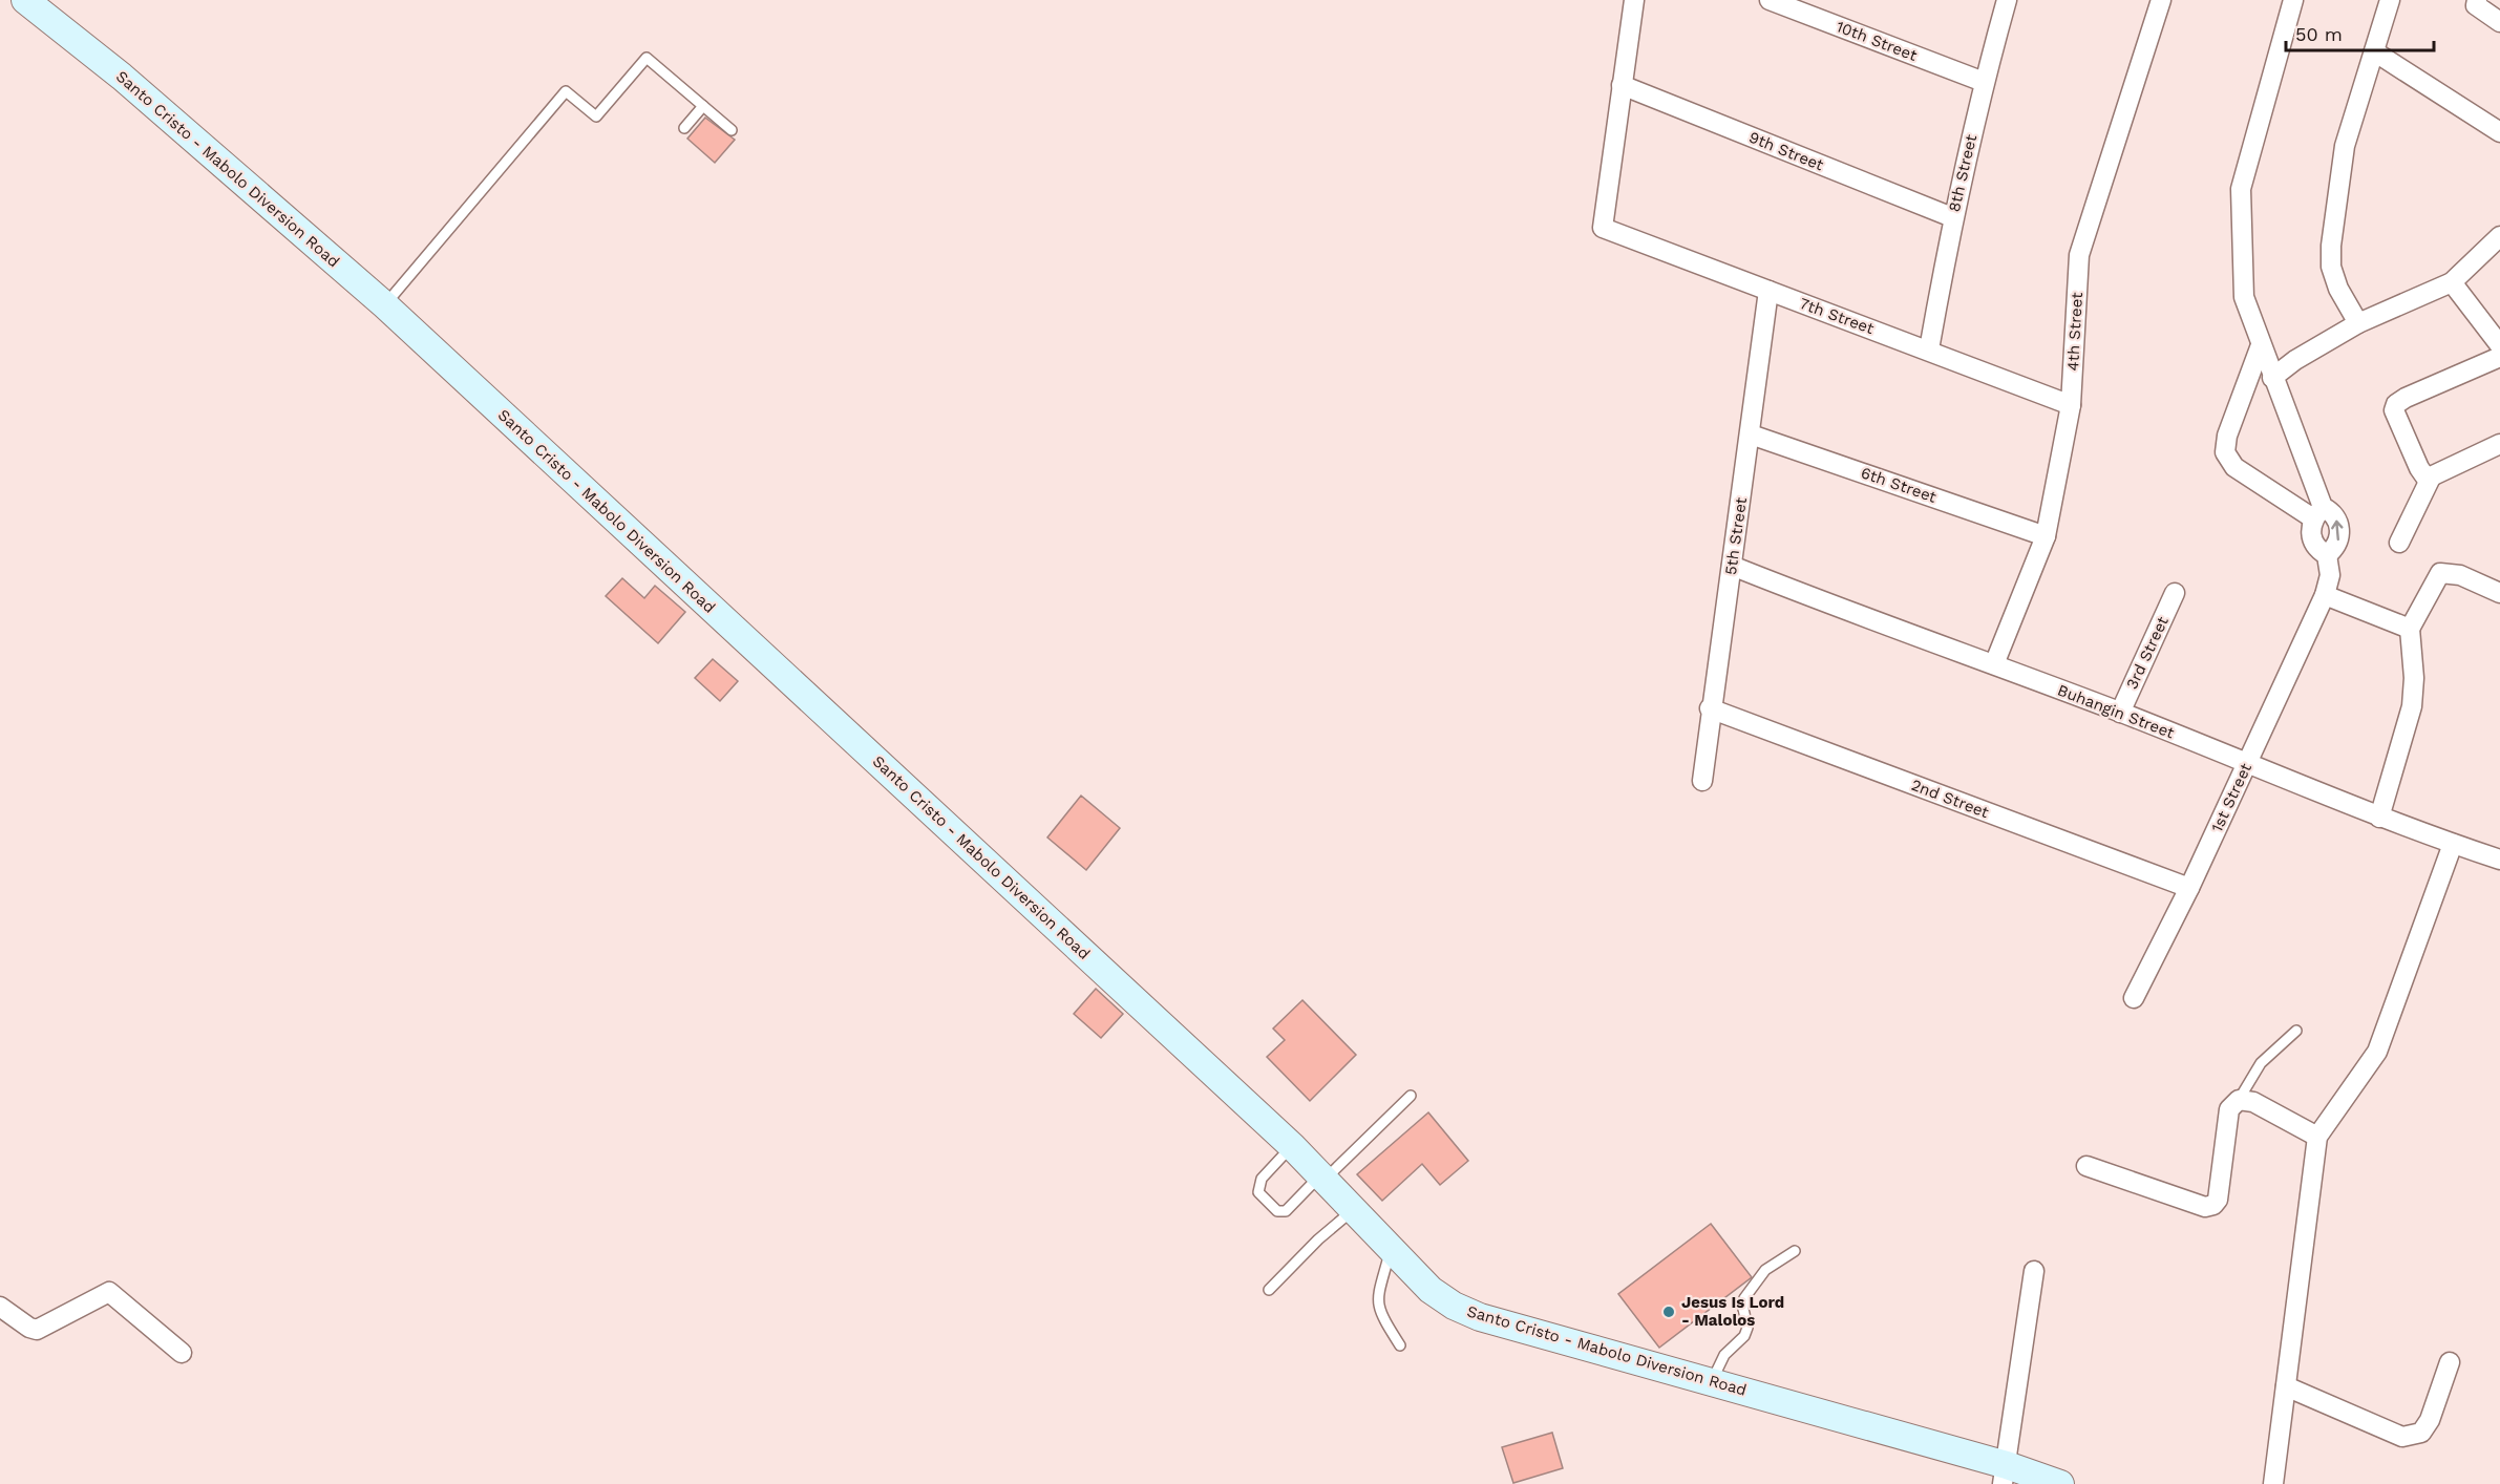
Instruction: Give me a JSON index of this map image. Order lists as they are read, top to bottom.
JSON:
{
  "streets": {
    "street": [
      "10th Street",
      "9th Street",
      "Santo Cristo - Mabolo Diversion Road",
      "8th Street",
      "7th Street",
      "4th Street",
      "6th Street",
      "5th Street",
      "3rd Street",
      "Buhangin Street",
      "1st Street",
      "2nd Street"
    ]
  },
  "crossings": [
    ["10th Street", "8th Street"],
    ["9th Street", "8th Street"],
    ["9th Street", "7th Street"],
    ["8th Street", "7th Street"],
    ["7th Street", "4th Street"],
    ["7th Street", "5th Street"],
    ["4th Street", "6th Street"],
    ["4th Street", "Buhangin Street"],
    ["6th Street", "5th Street"],
    ["5th Street", "Buhangin Street"],
    ["5th Street", "2nd Street"],
    ["3rd Street", "Buhangin Street"],
    ["Buhangin Street", "1st Street"],
    ["1st Street", "2nd Street"]
  ],
  "places": ["Jesus Is Lord - Malolos"],
  "scale_bar": "50 m"
}
